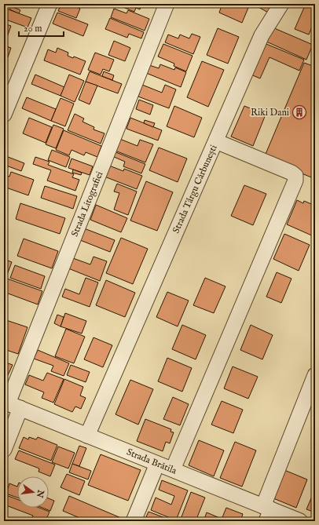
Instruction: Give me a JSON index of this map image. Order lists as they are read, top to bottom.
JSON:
{
  "streets": {
    "street": ["Strada Târgu Cărbunești", "Strada Litografiei", "Strada Brătila"]
  },
  "crossings": [
    ["Strada Târgu Cărbunești", "Strada Brătila"],
    ["Strada Litografiei", "Strada Brătila"]
  ],
  "places": {
    "building": ["Riki Dani"]
  },
  "scale_bar": "20 m",
  "north": "right"
}
